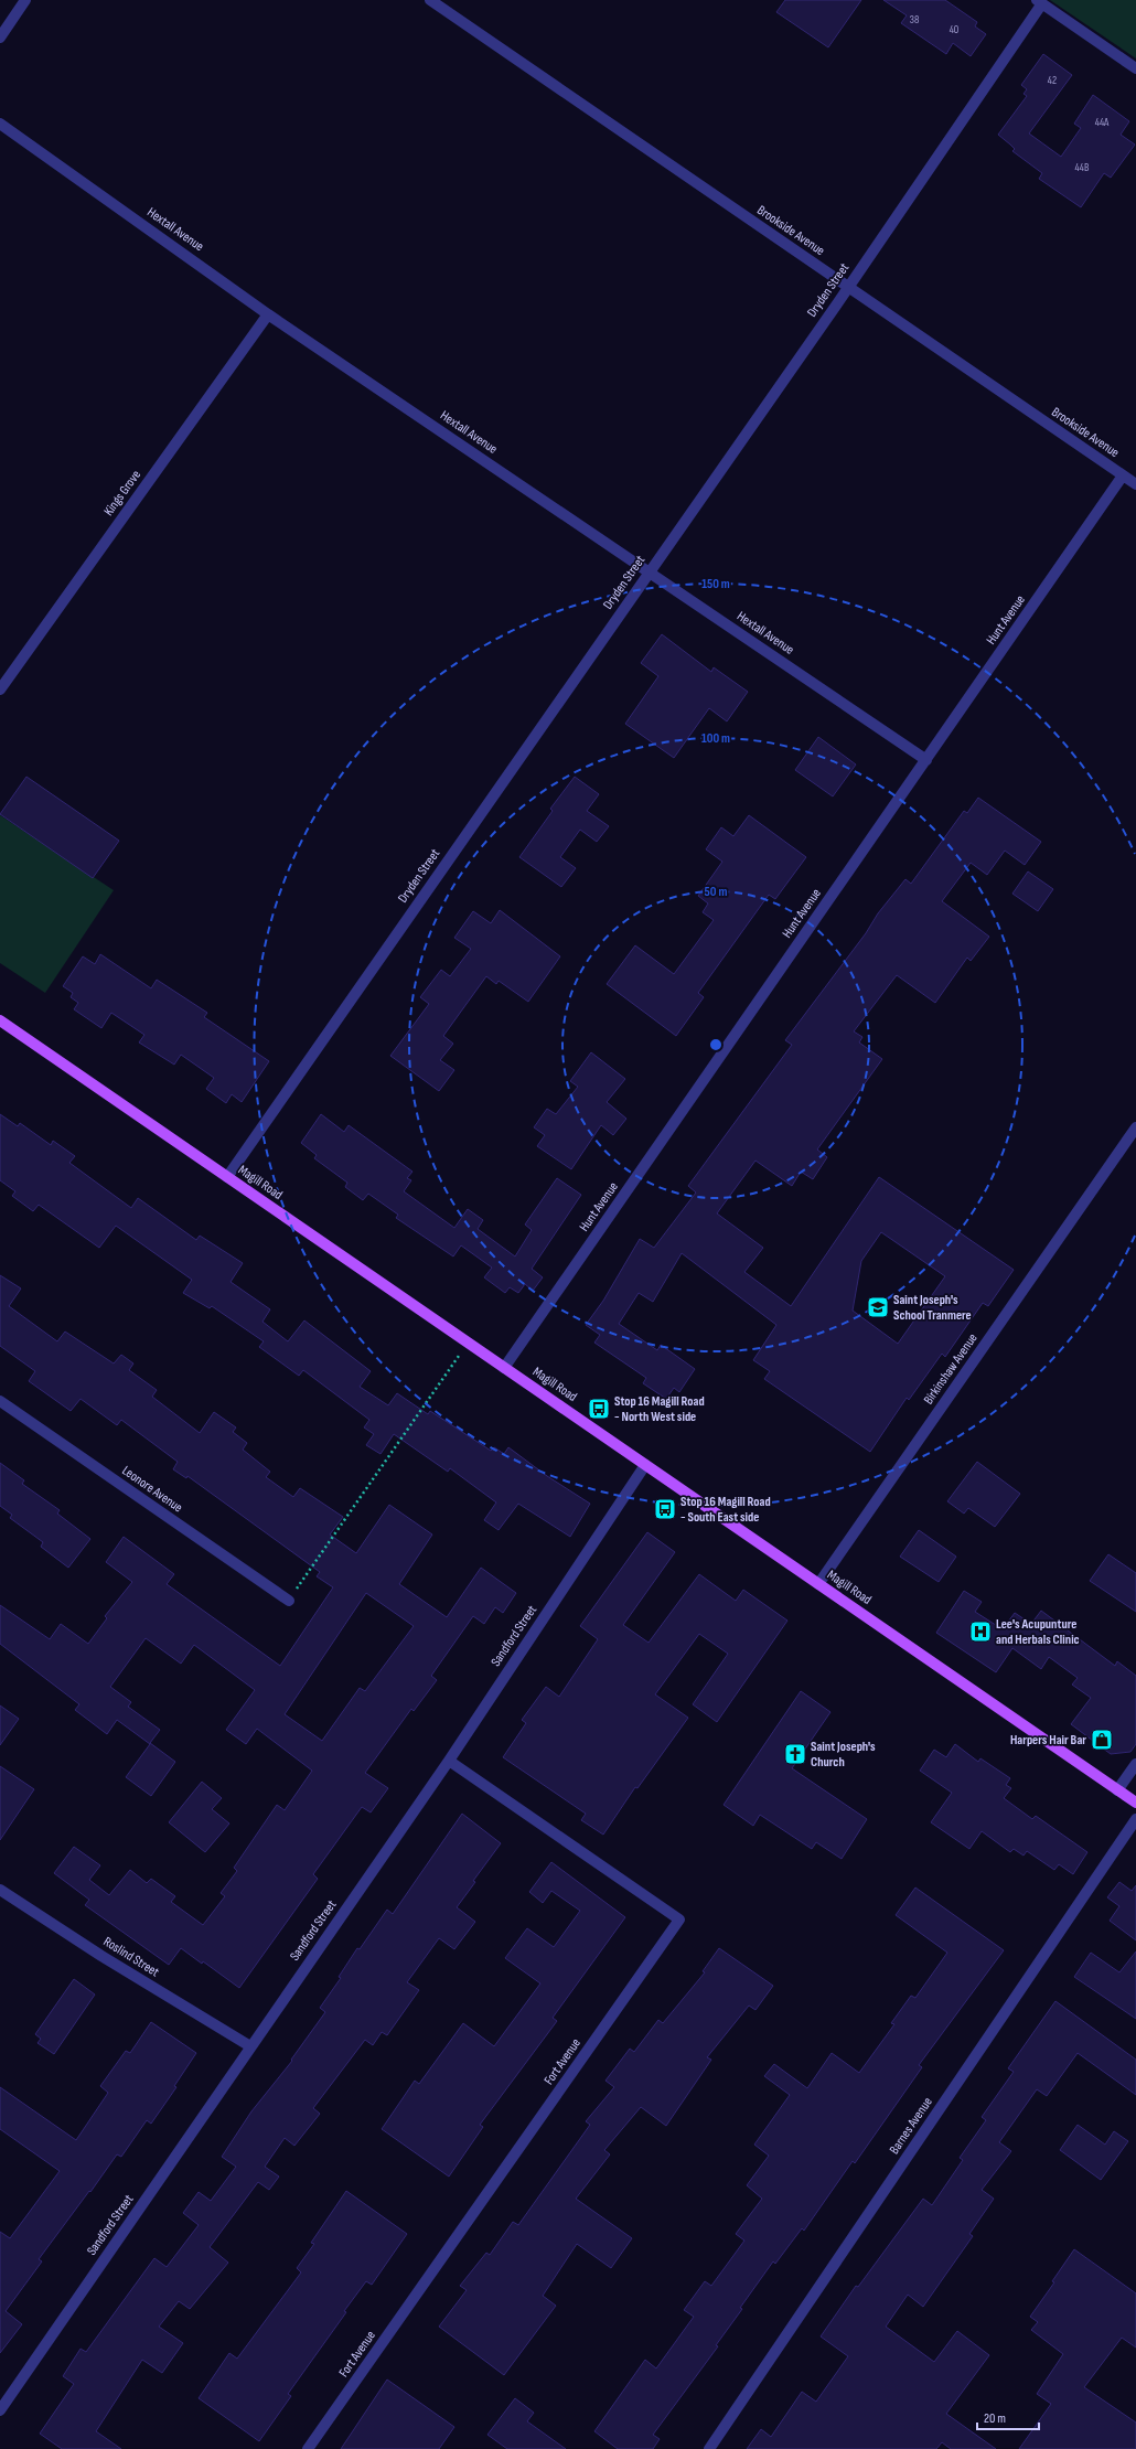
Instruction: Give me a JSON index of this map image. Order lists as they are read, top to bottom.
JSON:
{
  "streets": {
    "main road": ["Magill Road"],
    "street": [
      "Hextall Avenue",
      "Brookside Avenue",
      "Dryden Street",
      "Kings Grove",
      "Hunt Avenue",
      "Birkinshaw Avenue",
      "Leonore Avenue",
      "Sandford Street",
      "Roslind Street",
      "Fort Avenue",
      "Barnes Avenue"
    ]
  },
  "crossings": [
    ["Hextall Avenue", "Dryden Street"],
    ["Hextall Avenue", "Kings Grove"],
    ["Hextall Avenue", "Hunt Avenue"],
    ["Brookside Avenue", "Dryden Street"],
    ["Brookside Avenue", "Hunt Avenue"],
    ["Dryden Street", "Magill Road"],
    ["Hunt Avenue", "Magill Road"],
    ["Magill Road", "Birkinshaw Avenue"],
    ["Magill Road", "Sandford Street"],
    ["Sandford Street", "Roslind Street"],
    ["Sandford Street", "Fort Avenue"]
  ],
  "places": {
    "school or university": ["Saint Joseph's School Tranmere"],
    "bus stop": ["Stop 16 Magill Road - North West side", "Stop 16 Magill Road - South East side"],
    "hospital": ["Lee's Acupunture and Herbals Clinic"],
    "shop": ["Harpers Hair Bar"],
    "church": ["Saint Joseph's Church"]
  },
  "house_numbers": [
    "38",
    "40",
    "42",
    "44A",
    "44B"
  ],
  "scale_bar": "20 m",
  "rings": ["150 m", "100 m", "50 m"]
}
